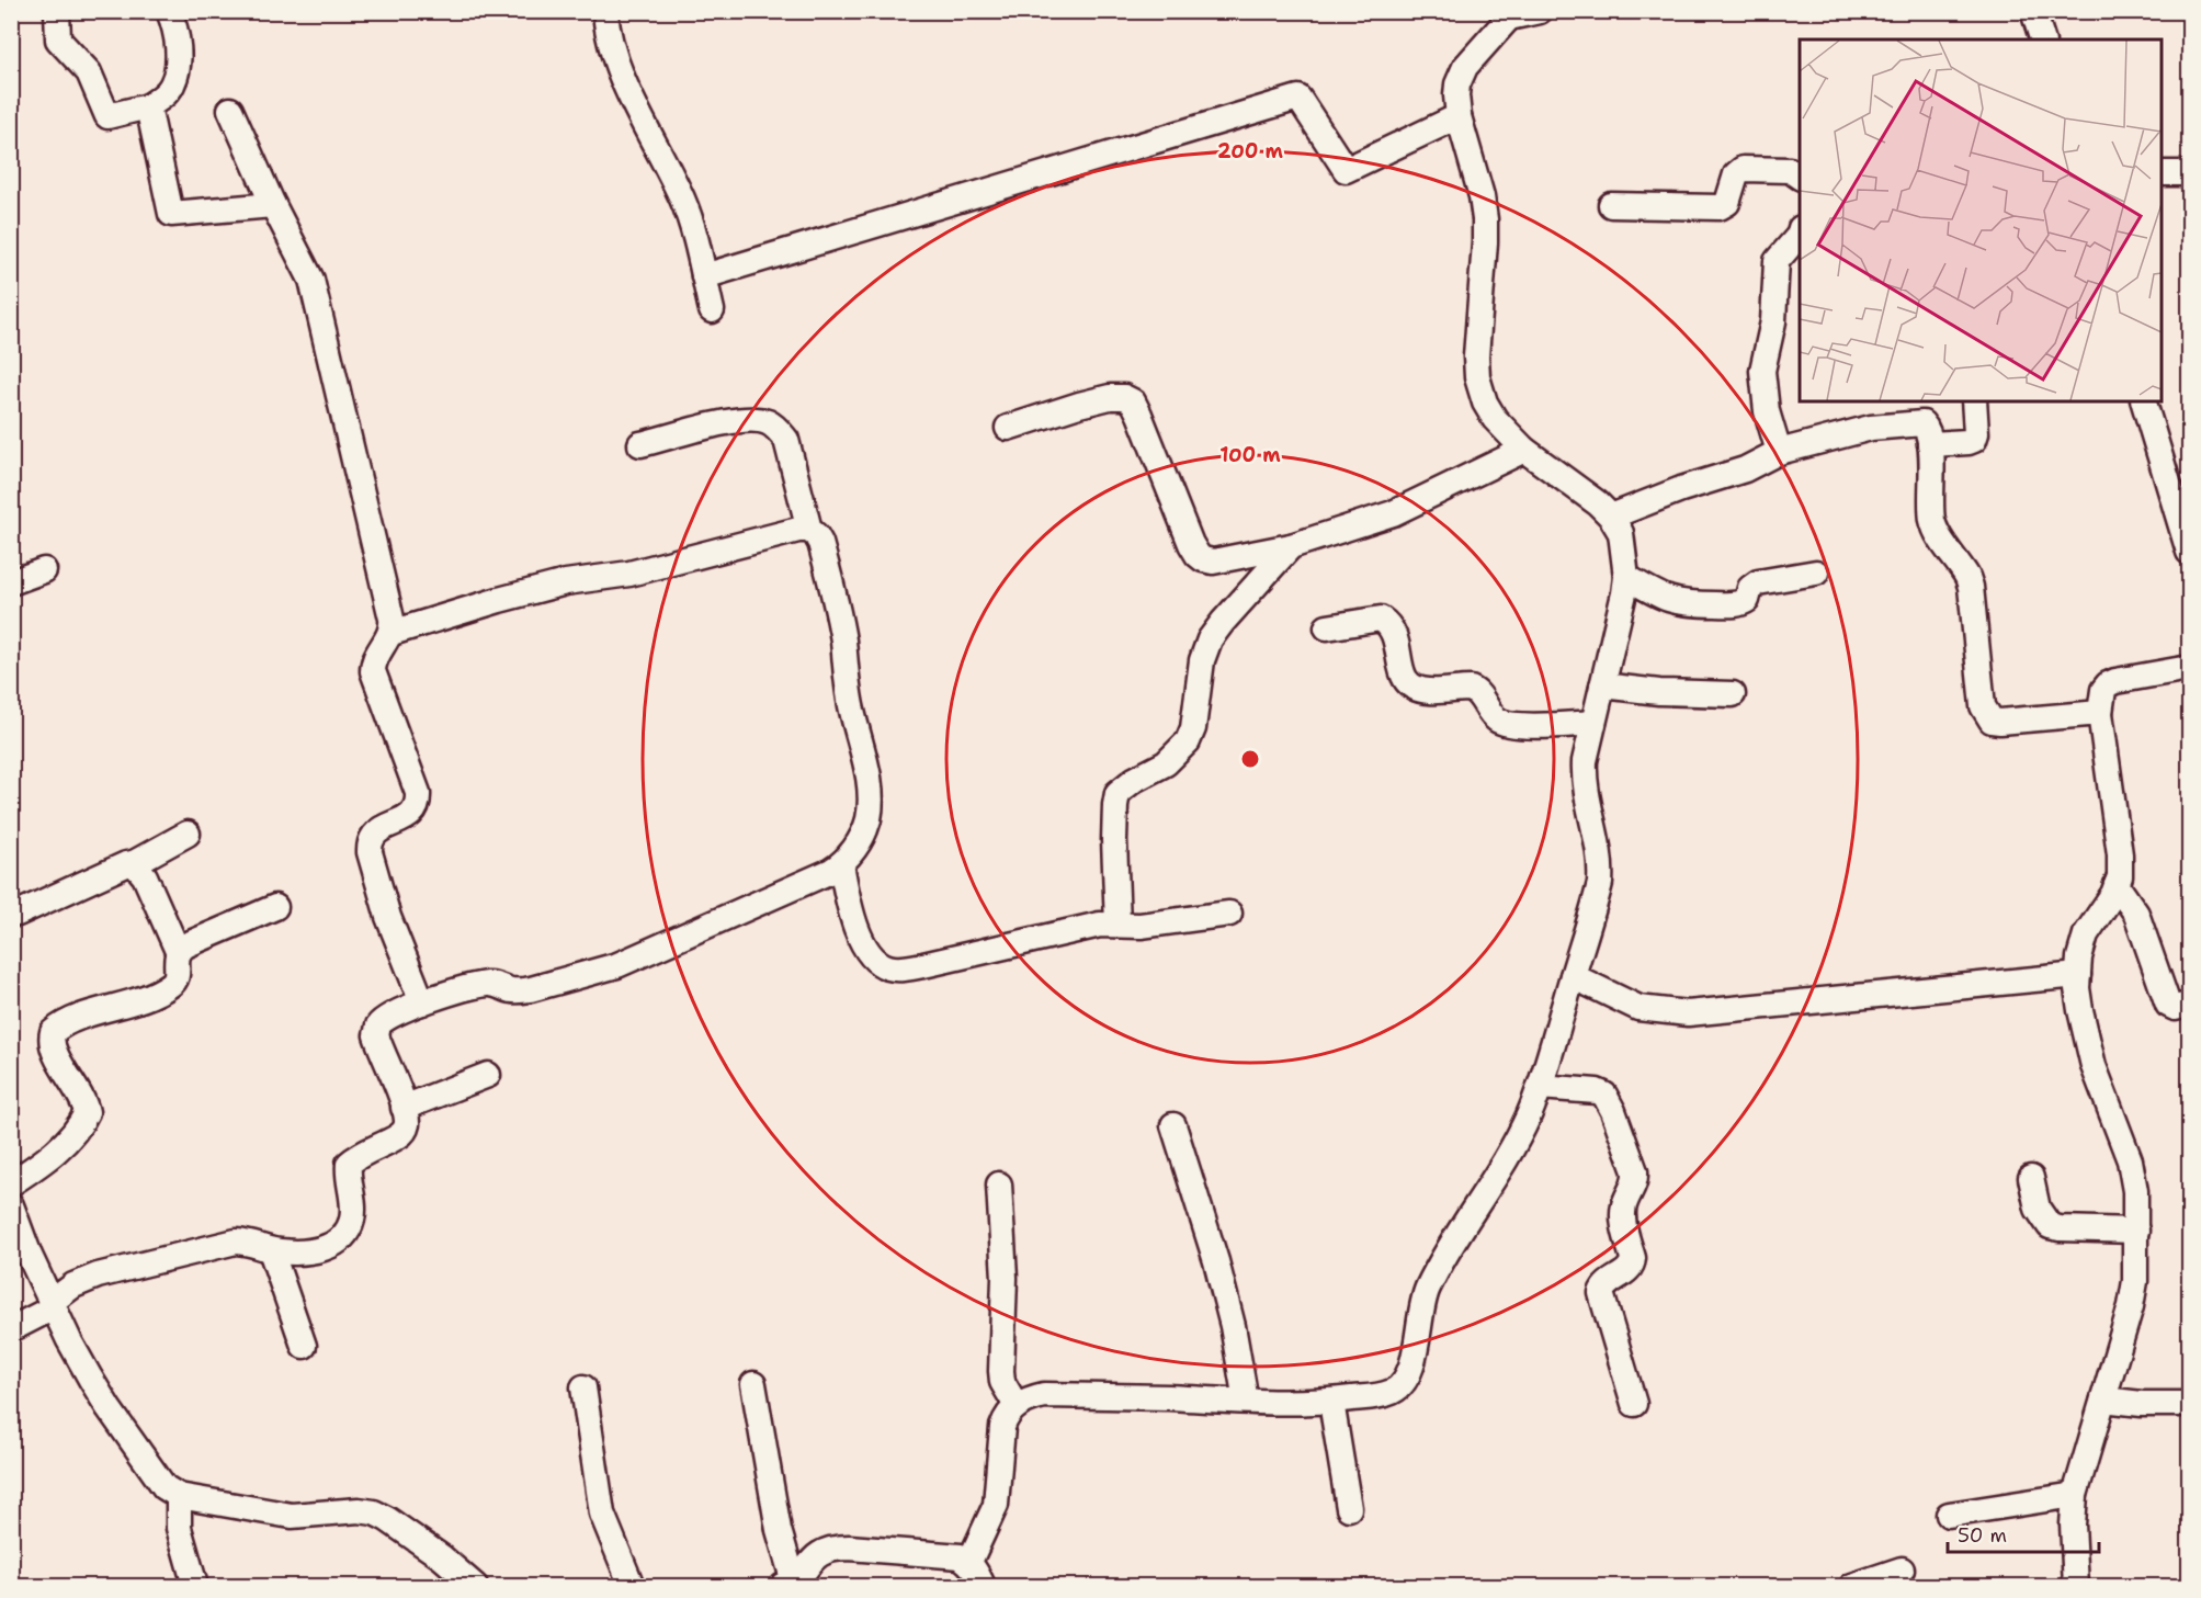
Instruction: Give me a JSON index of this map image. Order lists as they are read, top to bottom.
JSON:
{
  "scale_bar": "50 m",
  "rings": ["200 m", "100 m"]
}
